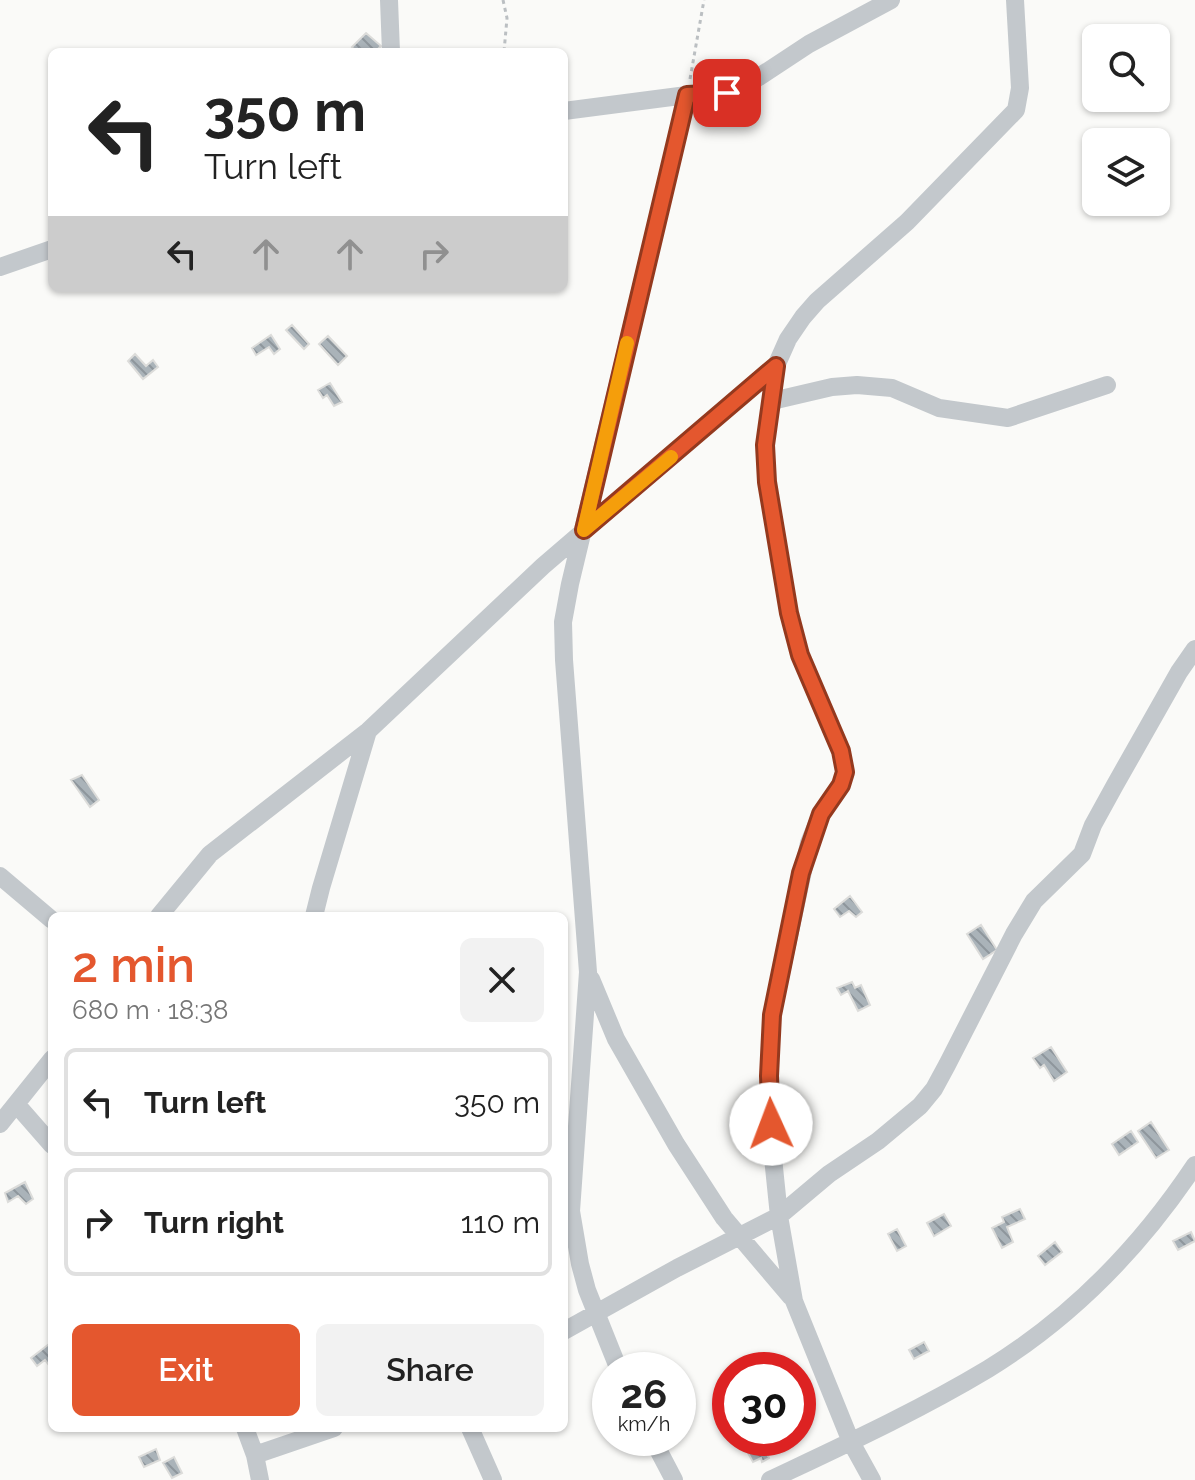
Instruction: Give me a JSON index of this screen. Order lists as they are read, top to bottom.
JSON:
{
  "page": {
    "turn": ["350 m", "Turn left"],
    "heading": ["2 min", "680 m · 18:38"],
    "list": [
      {
        "name": "Turn left",
        "value": "350 m"
      },
      {
        "name": "Turn right",
        "value": "110 m"
      }
    ],
    "buttons": ["Exit", "Share"],
    "speed": "26 km/h",
    "limit": "30"
  }
}
